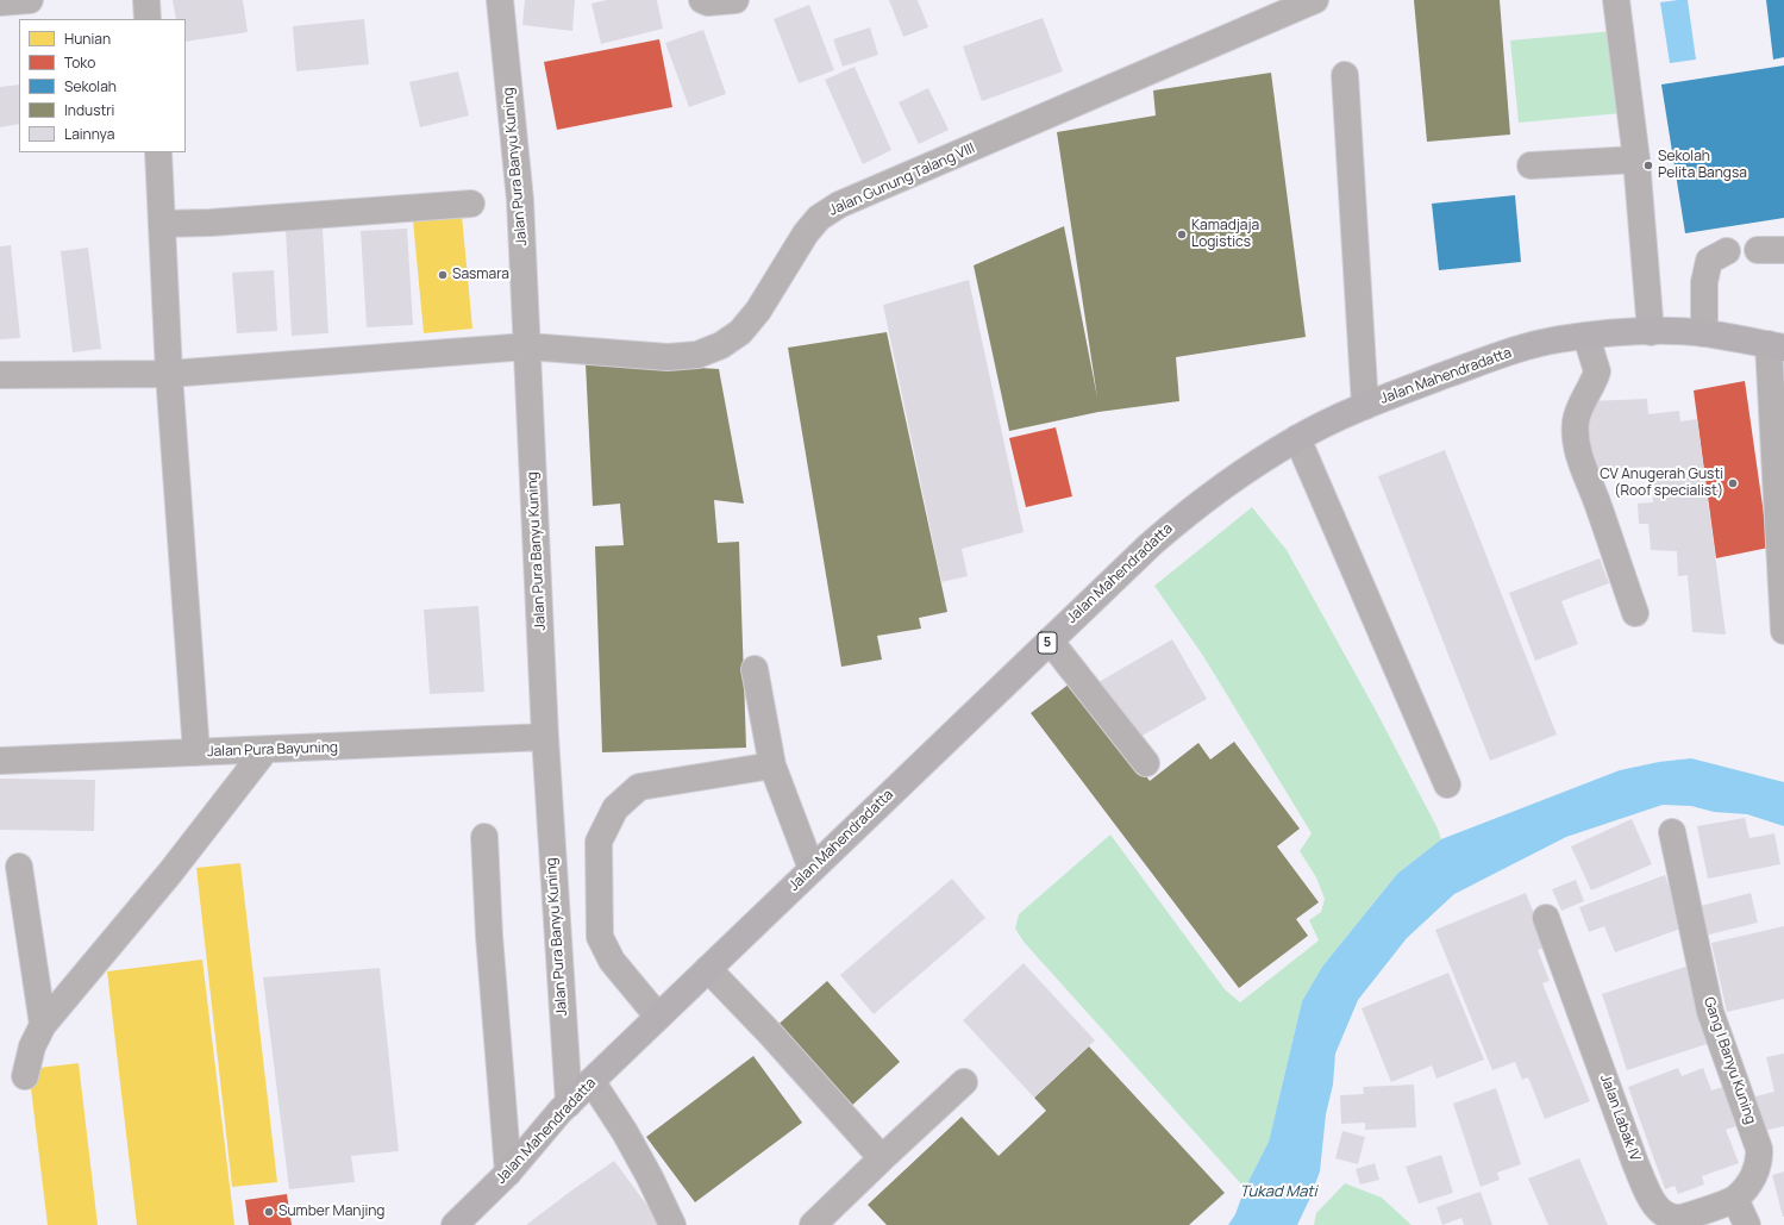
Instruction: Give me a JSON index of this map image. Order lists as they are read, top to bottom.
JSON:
{
  "streets": {
    "highway": ["Jalan Mahendradatta", "5"],
    "street": [
      "Jalan Pura Banyu Kuning",
      "Jalan Gunung Talang VIII",
      "Jalan Pura Bayuning",
      "Gang I Banyu Kuning",
      "Jalan Labak IV"
    ]
  },
  "crossings": [
    ["Jalan Pura Banyu Kuning", "Jalan Gunung Talang VIII"],
    ["Jalan Pura Banyu Kuning", "Jalan Mahendradatta"],
    ["Jalan Pura Banyu Kuning", "Jalan Pura Bayuning"],
    ["Gang I Banyu Kuning", "Jalan Labak IV"]
  ],
  "water": ["Tukad Mati"],
  "places": [
    "Sekolah Pelita Bangsa",
    "Kamadjaja Logistics",
    "Sasmara",
    "CV Anugerah Gusti (Roof specialist)",
    "Sumber Manjing"
  ],
  "legend": [
    "Hunian",
    "Toko",
    "Sekolah",
    "Industri",
    "Lainnya"
  ]
}
